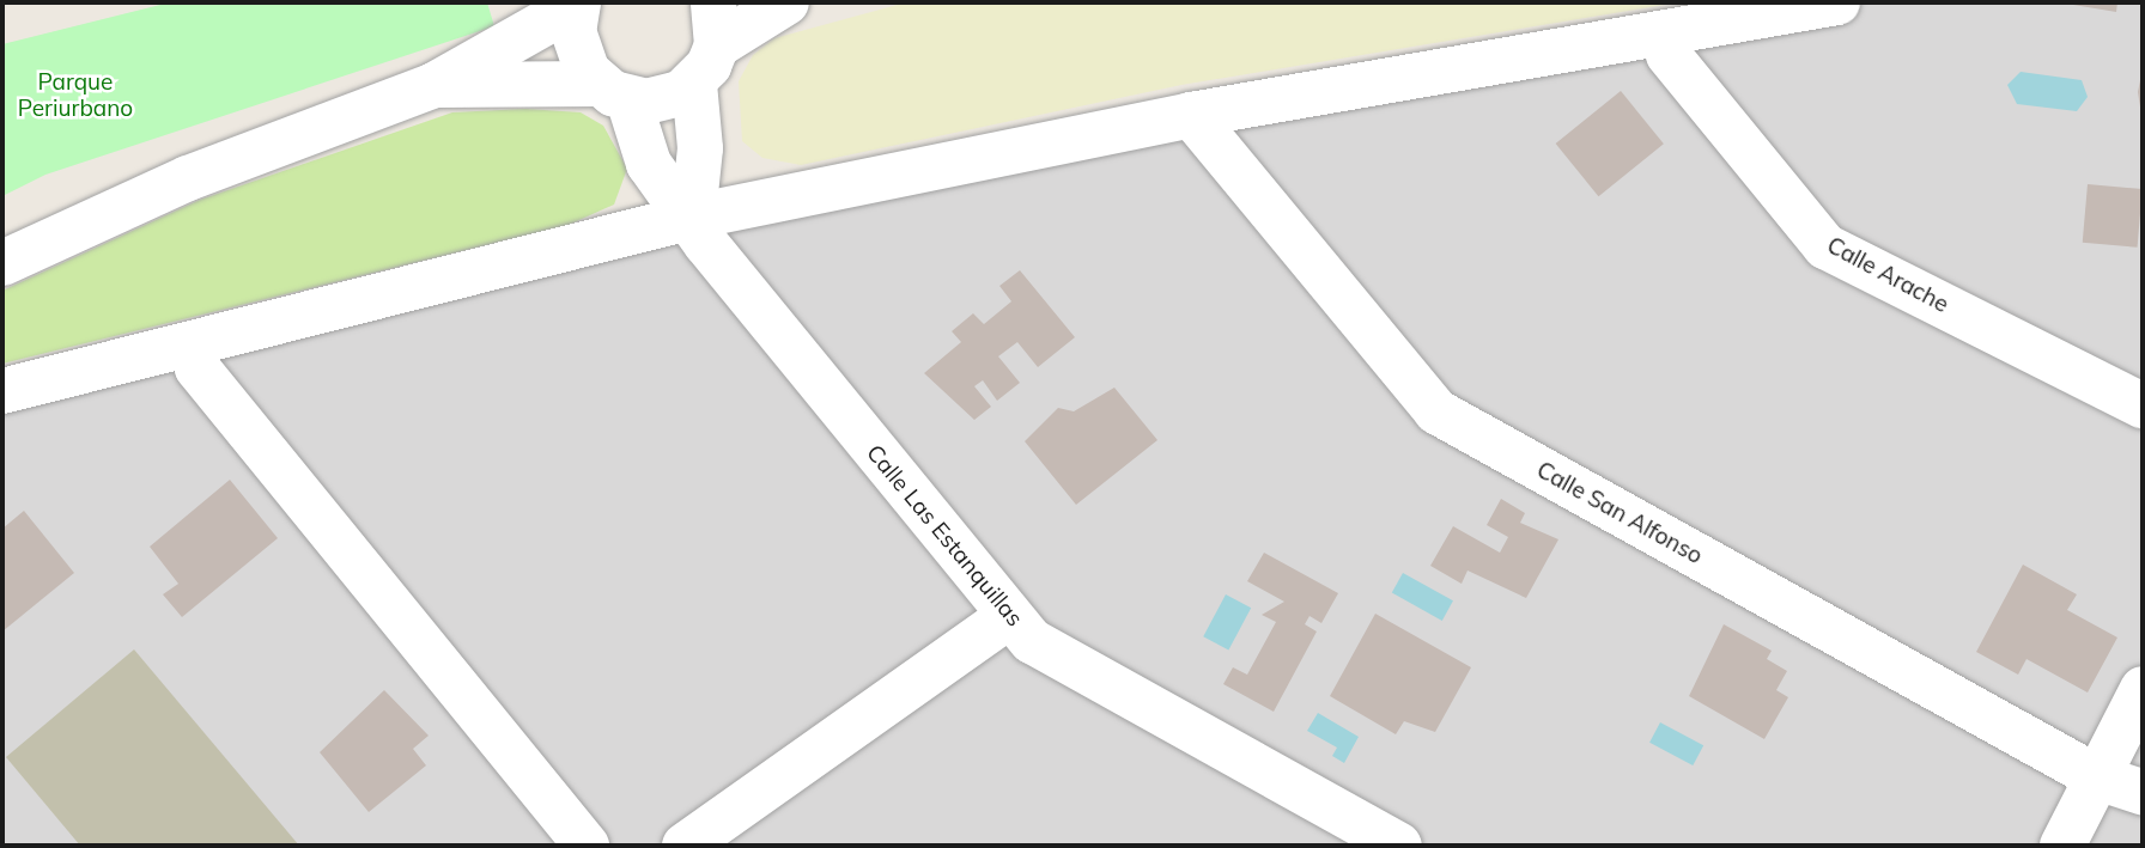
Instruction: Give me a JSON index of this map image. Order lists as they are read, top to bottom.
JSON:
{
  "streets": {
    "street": ["Calle Arache", "Calle San Alfonso", "Calle Las Estanquillas"]
  },
  "parks": ["Parque Periurbano"]
}
